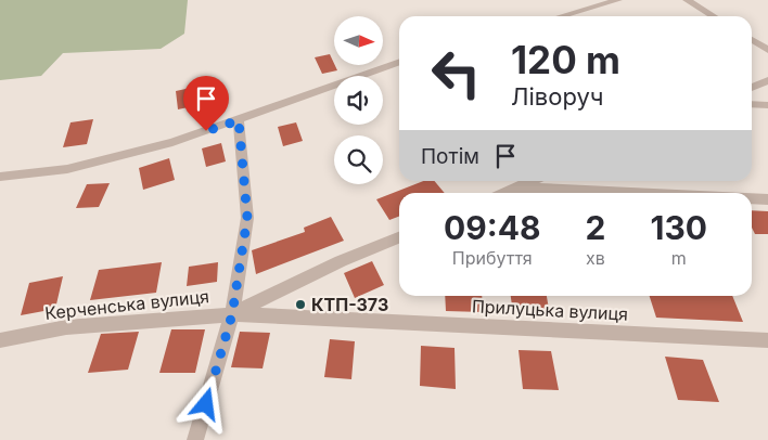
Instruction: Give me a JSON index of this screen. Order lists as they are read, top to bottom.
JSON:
{
  "streets": {
    "street": ["Керченська вулиця", "Прилуцька вулиця"]
  },
  "crossings": [
    ["Керченська вулиця", "Прилуцька вулиця"]
  ],
  "places": ["КТП-373"],
  "north": "right",
  "page": {
    "turn": ["120 m", "Ліворуч"],
    "then": "Потім",
    "eta": [
      "09:48",
      "Прибуття",
      "2",
      "хв",
      "130",
      "m"
    ]
  }
}
